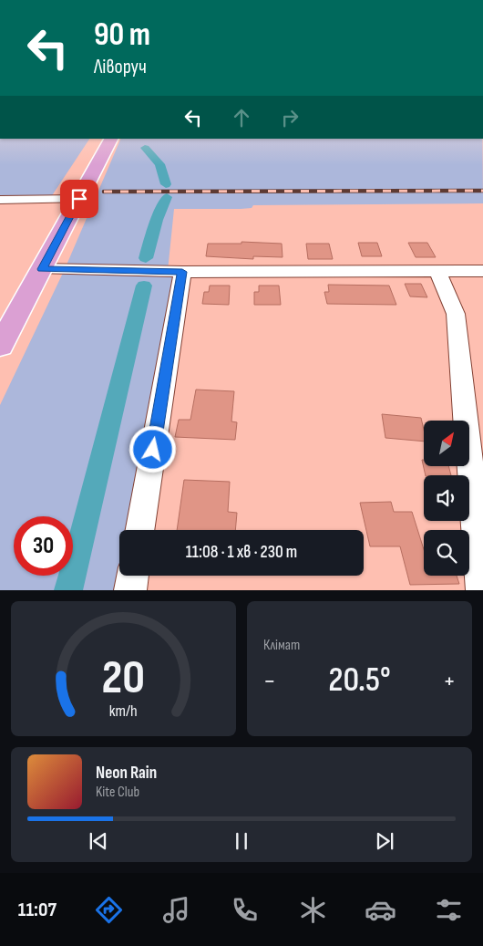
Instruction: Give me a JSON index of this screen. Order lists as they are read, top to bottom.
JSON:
{
  "north": "top right",
  "page": {
    "turn": ["90 m", "Ліворуч"],
    "limit": "30",
    "trip": "11:08 · 1 хв · 230 m",
    "tile": "Клімат",
    "heat": ["−", "20.5°", "+"],
    "song": ["Neon Rain", "Kite Club"],
    "tabs": "11:07",
    "gauge": ["20", "km/h"]
  }
}
